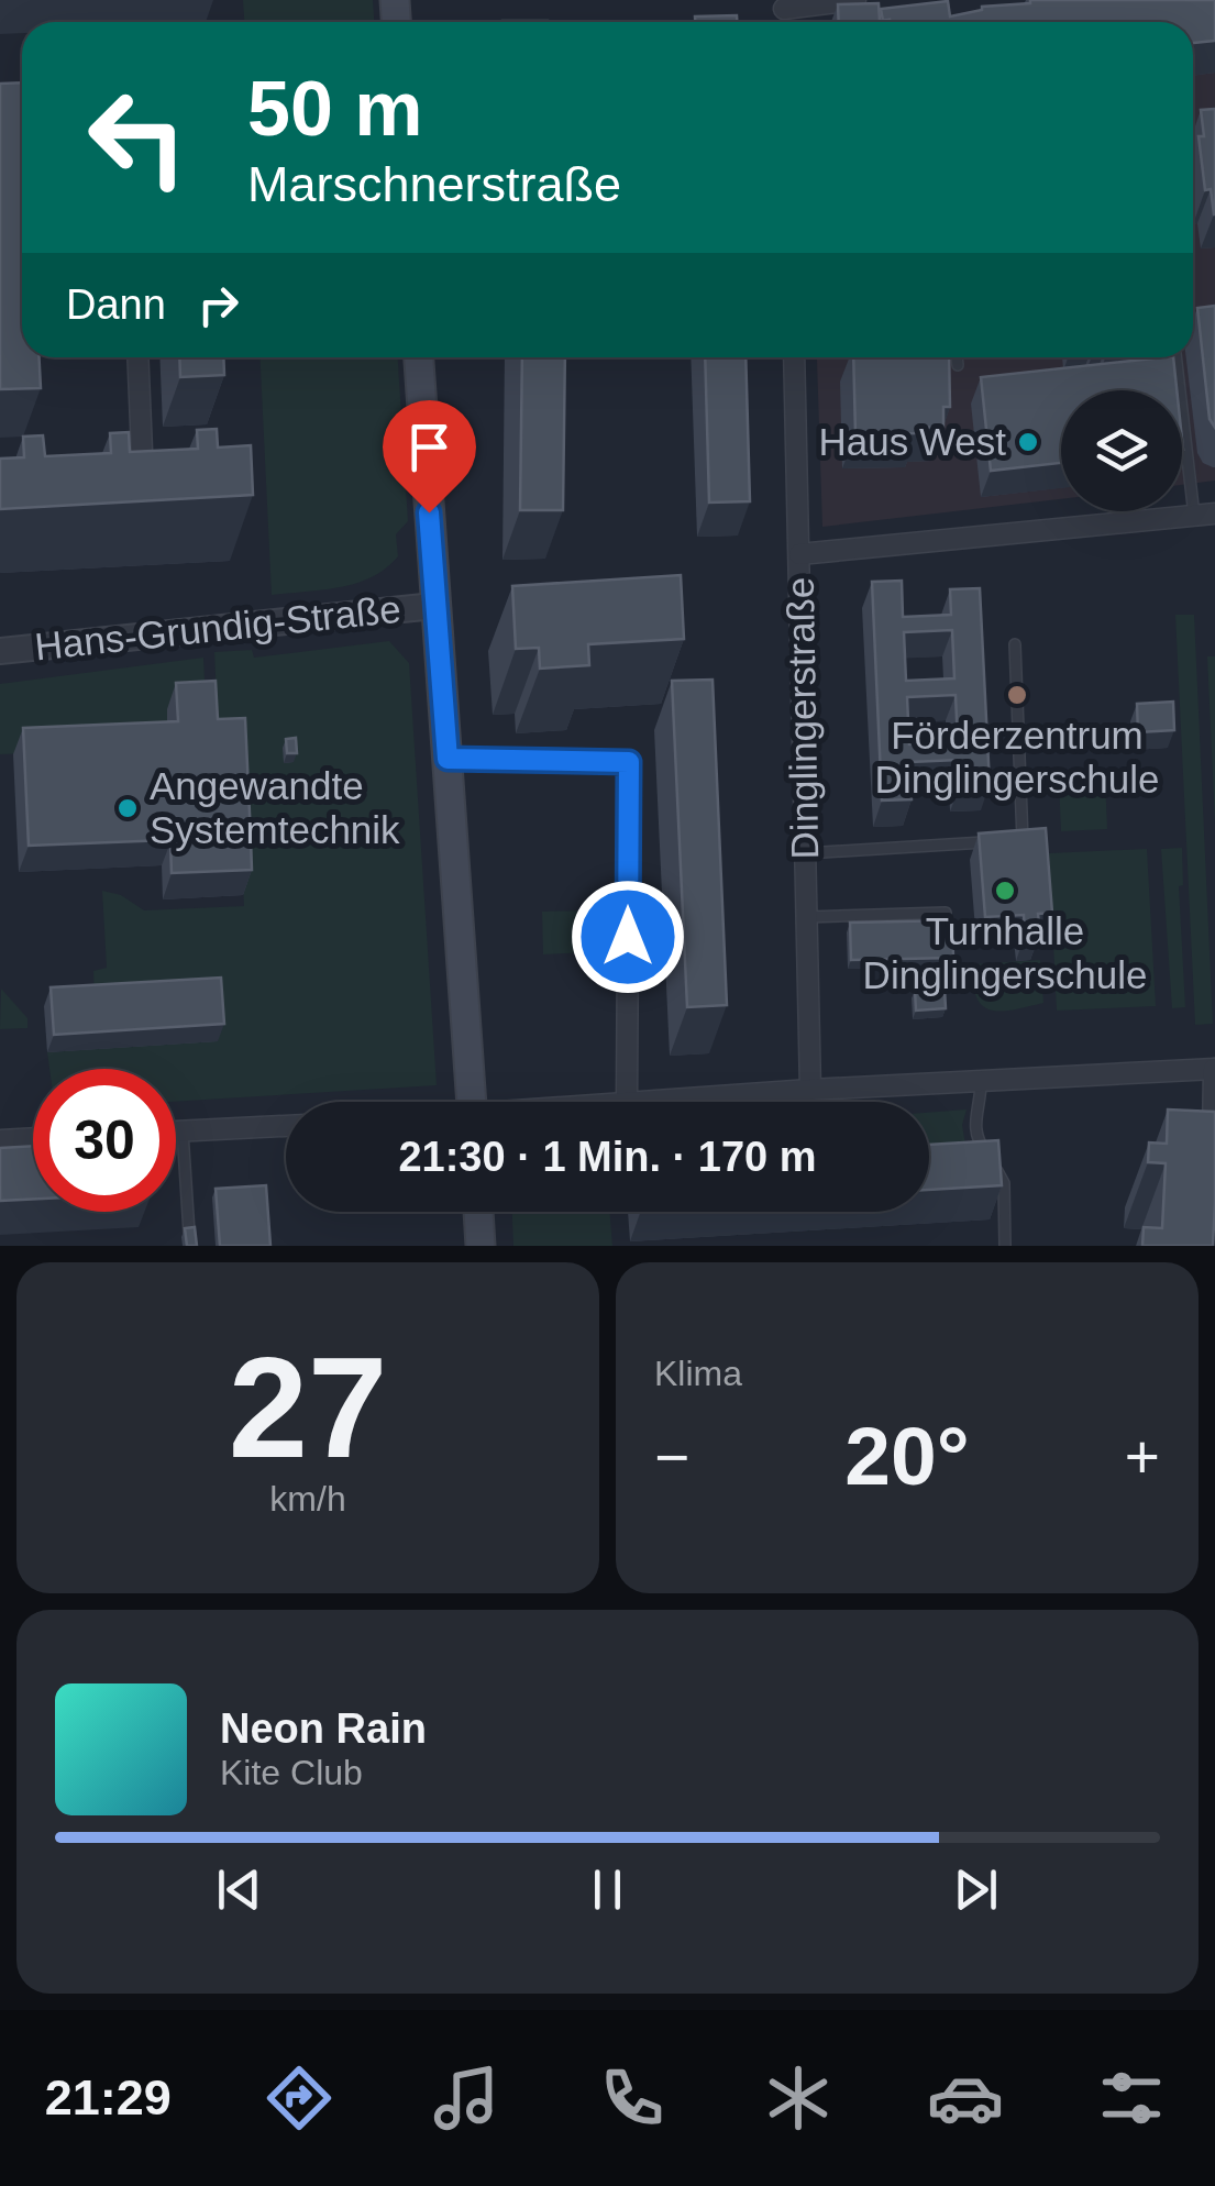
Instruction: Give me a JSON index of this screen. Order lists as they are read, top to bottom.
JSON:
{
  "streets": {
    "street": ["Hans-Grundig-Straße", "Dinglingerstraße"]
  },
  "places": [
    "Haus West",
    "Förderzentrum Dinglingerschule",
    "Angewandte Systemtechnik",
    "Turnhalle Dinglingerschule"
  ],
  "page": {
    "turn": ["50 m", "Marschnerstraße"],
    "then": "Dann",
    "limit": "30",
    "trip": "21:30 · 1 Min. · 170 m",
    "tile": [
      ["27", "km/h"],
      "Klima"
    ],
    "heat": ["−", "20°", "+"],
    "song": ["Neon Rain", "Kite Club"],
    "tabs": "21:29"
  }
}
